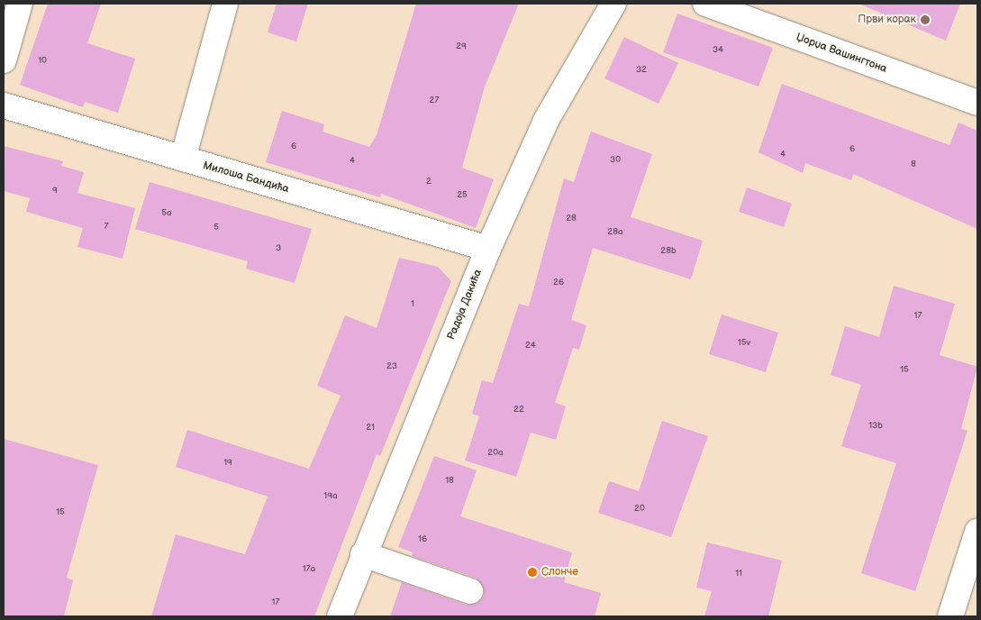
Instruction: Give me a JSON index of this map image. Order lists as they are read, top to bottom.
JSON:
{
  "streets": {
    "street": ["Џорџа Вашингтона", "Милоша Бандића", "Радоја Дакића"]
  },
  "crossings": [
    ["Милоша Бандића", "Радоја Дакића"]
  ],
  "places": ["Први корак", "Слонче"],
  "house_numbers": [
    "29",
    "34",
    "10",
    "32",
    "27",
    "6",
    "6",
    "4",
    "30",
    "4",
    "8",
    "2",
    "9",
    "25",
    "5a",
    "28",
    "7",
    "5",
    "28a",
    "3",
    "28b",
    "26",
    "1",
    "17",
    "15v",
    "24",
    "23",
    "15",
    "22",
    "13b",
    "21",
    "20a",
    "19",
    "18",
    "19a",
    "20",
    "15",
    "16",
    "17a",
    "11",
    "17"
  ]
}
